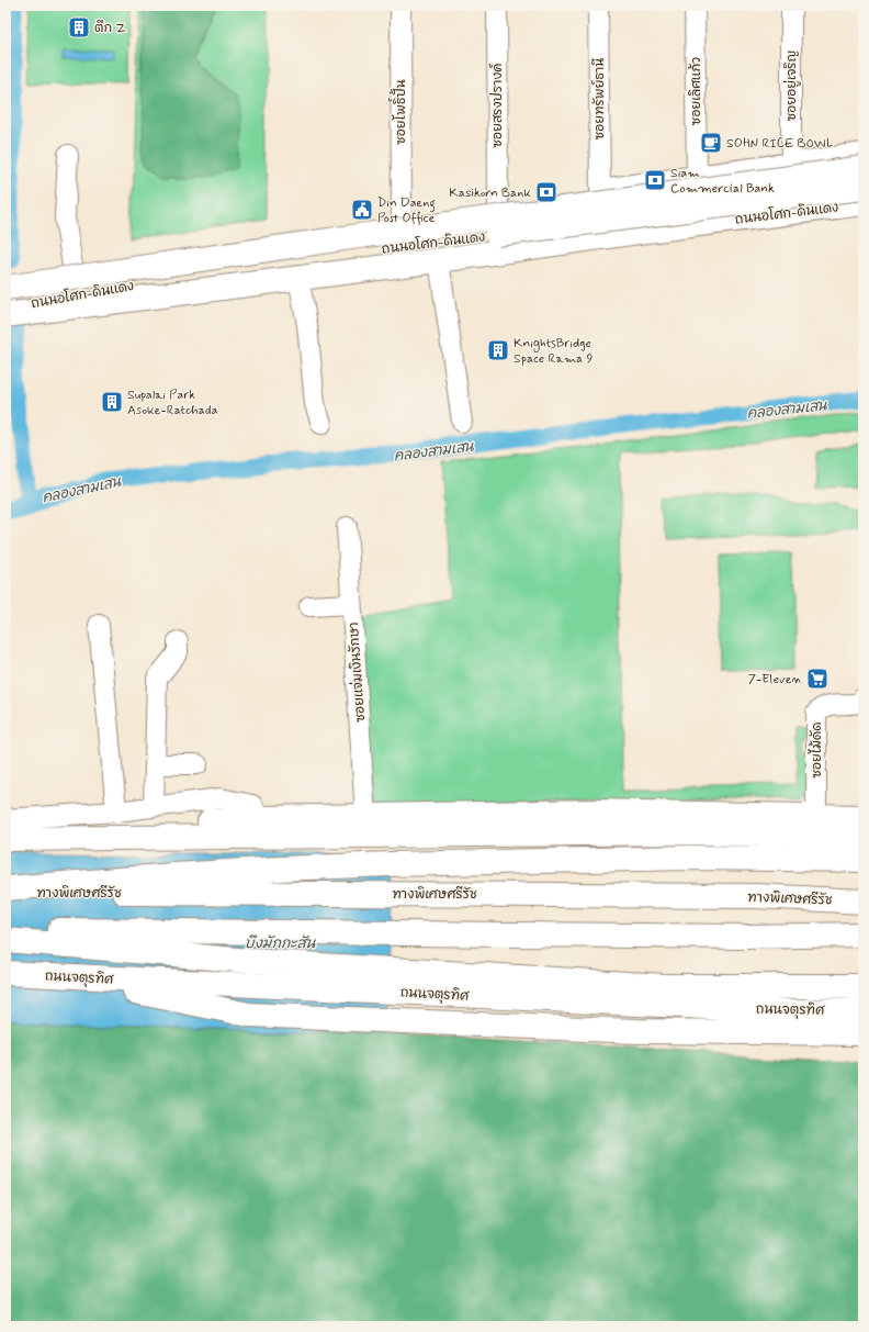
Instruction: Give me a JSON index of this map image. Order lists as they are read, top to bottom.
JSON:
{
  "streets": {
    "main road": ["ถนนอโศก-ดินแดง", "ทางพิเศษศรีรัช", "ถนนจตุรทิศ"],
    "street": [
      "ซอยอยู่เจริญ",
      "ซอยเลิศแก้ว",
      "ซอยทรัพย์ธานี",
      "ซอยสรงปรางค์",
      "ซอยโพธิ์ปั้น",
      "ซอยแจ่มเงินรักษา",
      "ซอยไม้ดัด"
    ]
  },
  "crossings": [
    ["ซอยอยู่เจริญ", "ถนนอโศก-ดินแดง"],
    ["ซอยเลิศแก้ว", "ถนนอโศก-ดินแดง"],
    ["ซอยทรัพย์ธานี", "ถนนอโศก-ดินแดง"],
    ["ซอยสรงปรางค์", "ถนนอโศก-ดินแดง"],
    ["ซอยโพธิ์ปั้น", "ถนนอโศก-ดินแดง"]
  ],
  "water": ["คลองสามเสน", "บึงมักกะสัน"],
  "places": {
    "building": ["ตึก Z", "KnightsBridge Space Rama 9", "Supalai Park Asoke-Ratchada"],
    "cafe": ["SOHN RICE BOWL"],
    "bank": ["Siam Commercial Bank", "Kasikorn Bank"],
    "public building": ["Din Daeng Post Office"],
    "supermarket": ["7-Eleven"]
  }
}
